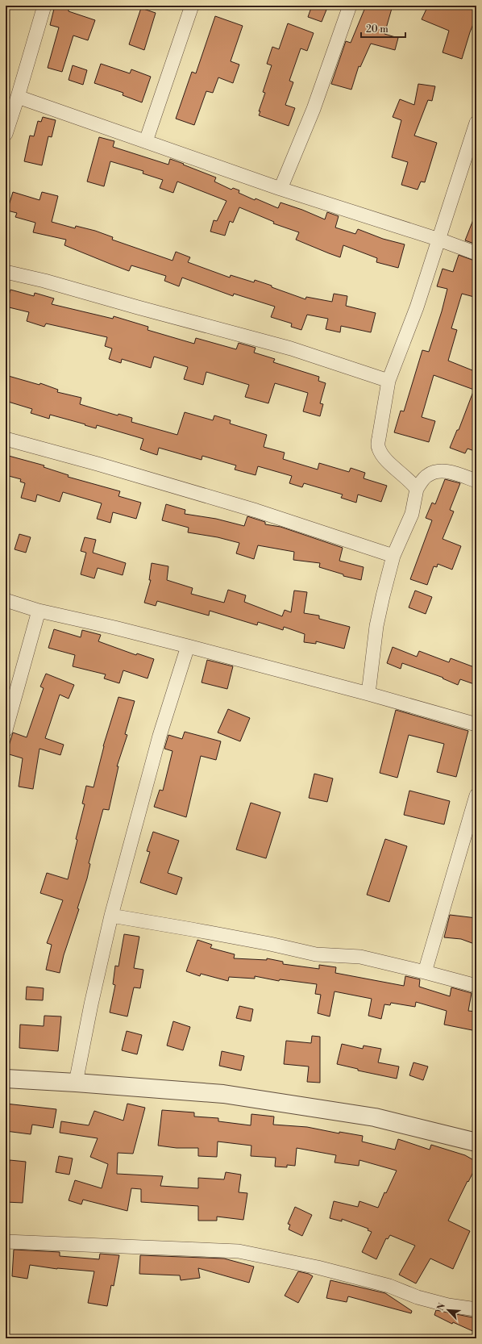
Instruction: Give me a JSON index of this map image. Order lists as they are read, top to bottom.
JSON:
{
  "scale_bar": "20 m",
  "north": "top left"
}
